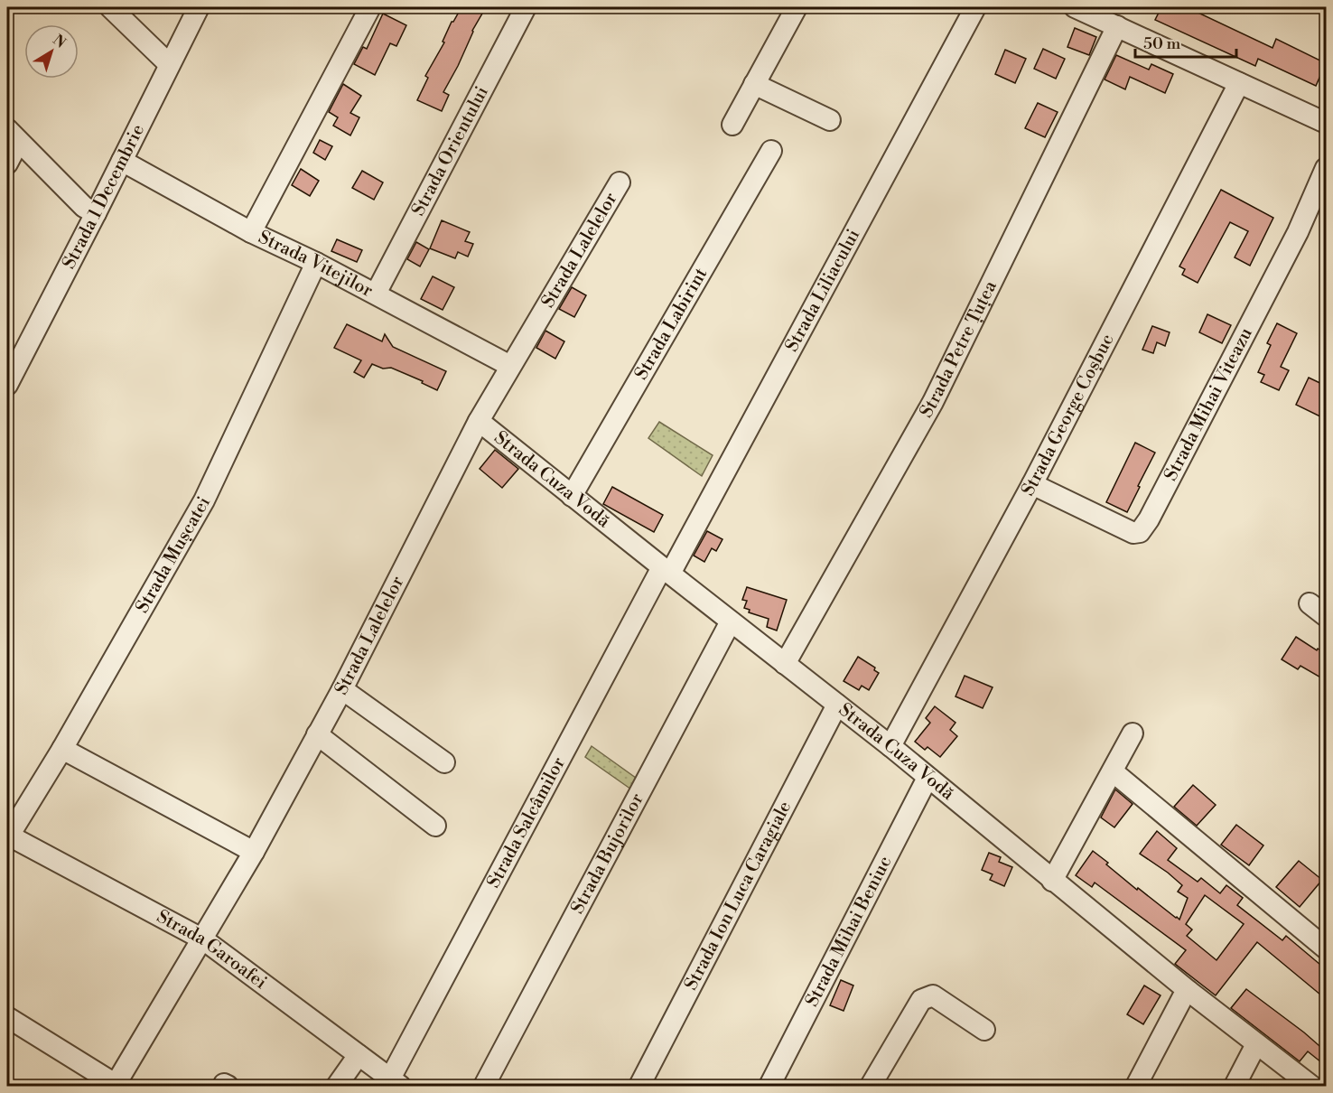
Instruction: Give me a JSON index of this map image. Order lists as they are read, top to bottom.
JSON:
{
  "streets": {
    "street": [
      "Strada Orientului",
      "Strada 1 Decembrie",
      "Strada Lalelelor",
      "Strada Vitejilor",
      "Strada Liliacului",
      "Strada Labirint",
      "Strada Petre Țuțea",
      "Strada Mihai Viteazu",
      "Strada George Coșbuc",
      "Strada Cuza Vodă",
      "Strada Mușcatei",
      "Strada Salcâmilor",
      "Strada Bujorilor",
      "Strada Ion Luca Caragiale",
      "Strada Mihai Beniuc",
      "Strada Garoafei"
    ]
  },
  "crossings": [
    ["Strada Orientului", "Strada Vitejilor"],
    ["Strada 1 Decembrie", "Strada Vitejilor"],
    ["Strada Lalelelor", "Strada Vitejilor"],
    ["Strada Lalelelor", "Strada Cuza Vodă"],
    ["Strada Lalelelor", "Strada Garoafei"],
    ["Strada Vitejilor", "Strada Mușcatei"],
    ["Strada Liliacului", "Strada Cuza Vodă"],
    ["Strada Liliacului", "Strada Salcâmilor"],
    ["Strada Labirint", "Strada Cuza Vodă"],
    ["Strada Petre Țuțea", "Strada Cuza Vodă"],
    ["Strada Mihai Viteazu", "Strada George Coșbuc"],
    ["Strada George Coșbuc", "Strada Cuza Vodă"],
    ["Strada Cuza Vodă", "Strada Salcâmilor"],
    ["Strada Cuza Vodă", "Strada Bujorilor"],
    ["Strada Cuza Vodă", "Strada Ion Luca Caragiale"],
    ["Strada Cuza Vodă", "Strada Mihai Beniuc"],
    ["Strada Mușcatei", "Strada Garoafei"],
    ["Strada Salcâmilor", "Strada Garoafei"]
  ],
  "scale_bar": "50 m",
  "north": "top right"
}
